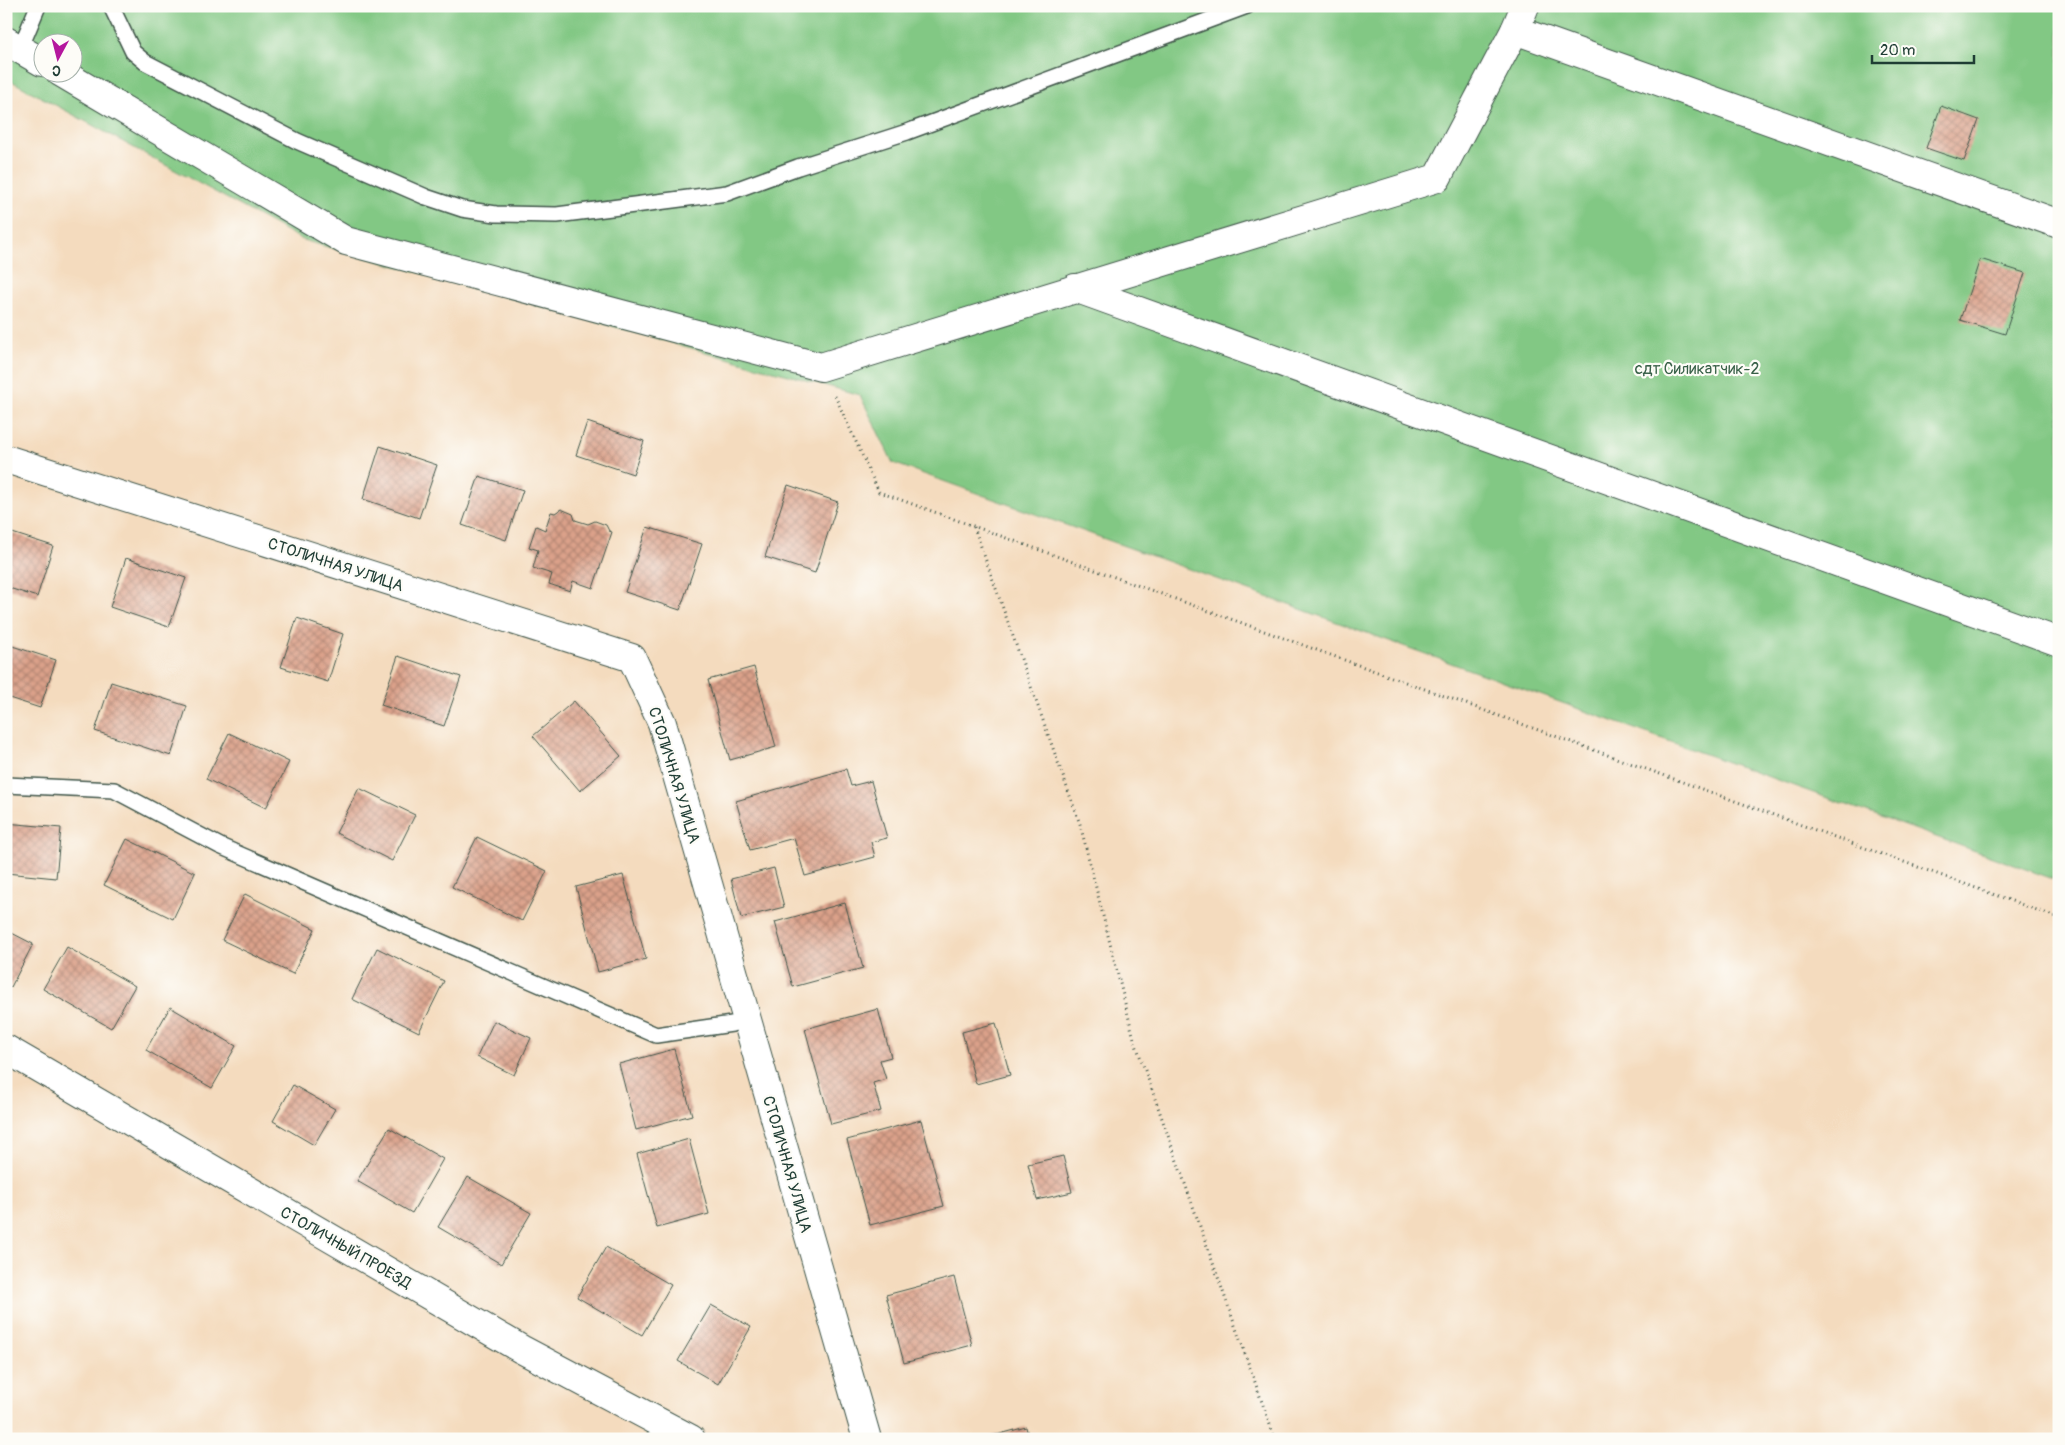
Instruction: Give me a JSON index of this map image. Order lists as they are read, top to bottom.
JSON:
{
  "streets": {
    "street": ["СТОЛИЧНАЯ УЛИЦА", "СТОЛИЧНЫЙ ПРОЕЗД"]
  },
  "parks": ["сдт Силикатчик-2"],
  "scale_bar": "20 m",
  "north": "bottom"
}
